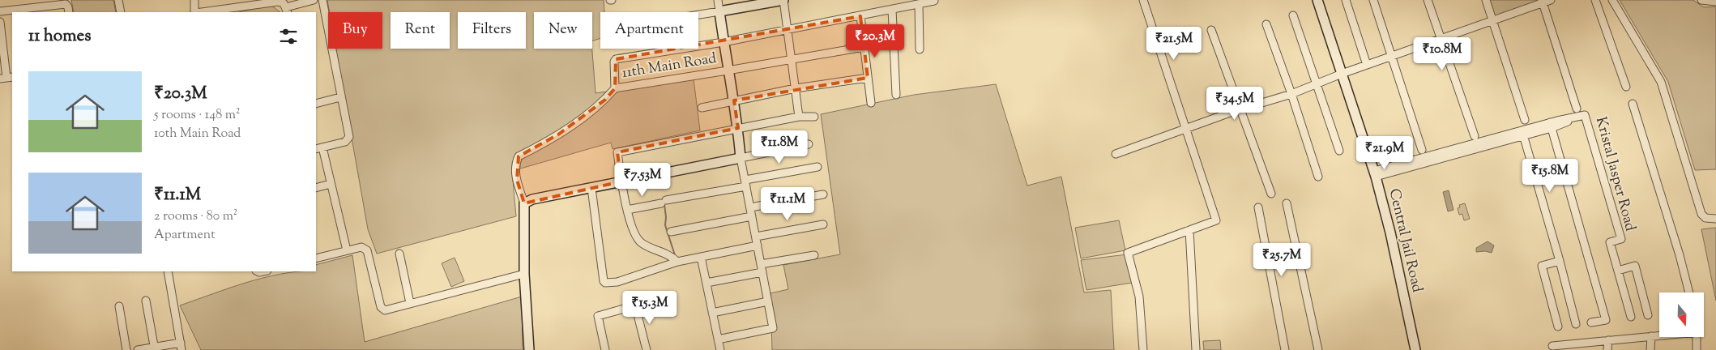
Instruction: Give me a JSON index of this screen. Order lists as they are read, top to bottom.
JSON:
{
  "streets": {
    "street": ["11th Main Road", "Kristal Jasper Road", "Central Jail Road"]
  },
  "crossings": [
    ["Kristal Jasper Road", "Central Jail Road"]
  ],
  "north": "bottom",
  "page": {
    "chip": [
      "Buy",
      "Rent",
      "Filters",
      "New",
      "Apartment"
    ],
    "heading": "11 homes",
    "price": [
      "₹20.3M",
      "₹21.5M",
      "₹10.8M",
      "₹34.5M",
      "₹11.8M",
      "₹21.9M",
      "₹15.8M",
      "₹7.53M",
      "₹11.1M",
      "₹25.7M",
      "₹15.3M"
    ],
    "list": [
      {
        "name": "₹20.3M",
        "note": "5 rooms · 148 m² · 10th Main Road"
      },
      {
        "name": "₹11.1M",
        "note": "2 rooms · 80 m² · Apartment"
      }
    ]
  }
}
